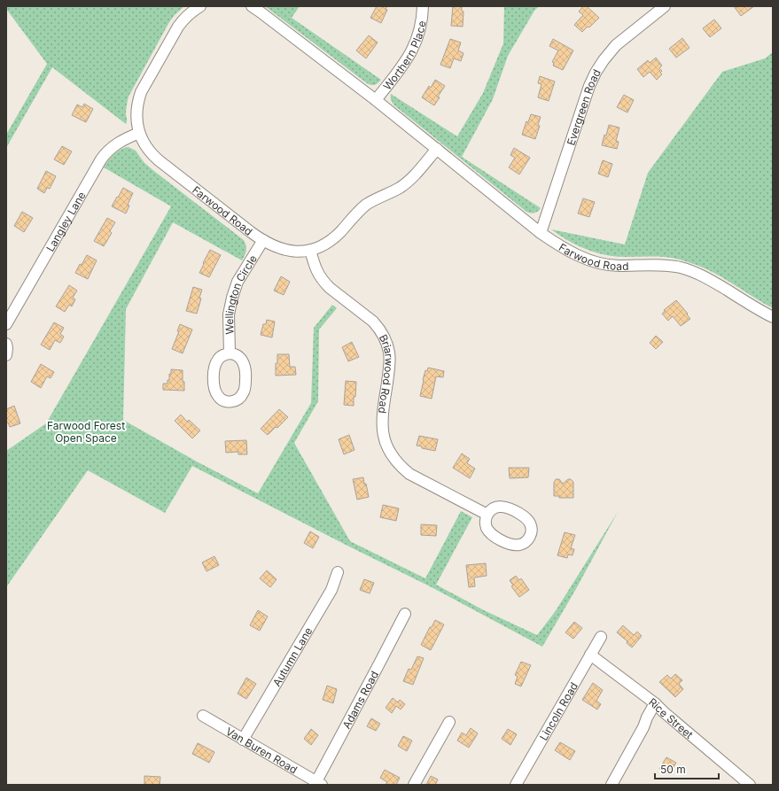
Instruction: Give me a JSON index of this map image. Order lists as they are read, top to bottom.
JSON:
{
  "streets": {
    "street": [
      "Worthern Place",
      "Evergreen Road",
      "Farwood Road",
      "Langley Lane",
      "Wellington Circle",
      "Briarwood Road",
      "Autumn Lane",
      "Adams Road",
      "Lincoln Road",
      "Rice Street",
      "Van Buren Road"
    ]
  },
  "crossings": [
    ["Worthern Place", "Farwood Road"],
    ["Evergreen Road", "Farwood Road"],
    ["Farwood Road", "Langley Lane"],
    ["Farwood Road", "Wellington Circle"],
    ["Farwood Road", "Briarwood Road"],
    ["Autumn Lane", "Van Buren Road"],
    ["Adams Road", "Van Buren Road"],
    ["Lincoln Road", "Rice Street"]
  ],
  "parks": ["Farwood Forest Open Space"],
  "scale_bar": "50 m"
}
